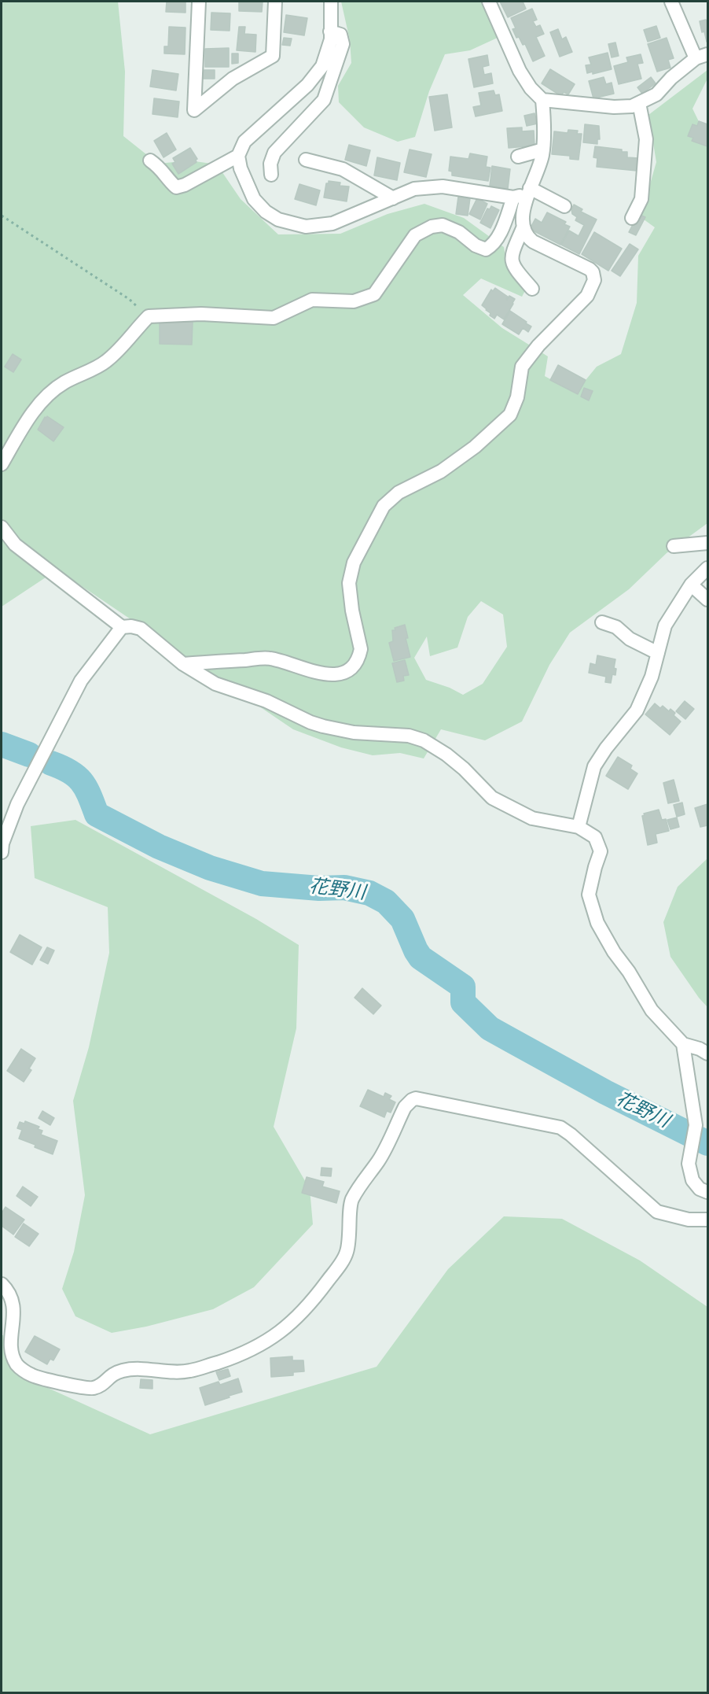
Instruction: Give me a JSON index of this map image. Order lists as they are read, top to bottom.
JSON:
{
  "water": ["花野川"]
}
